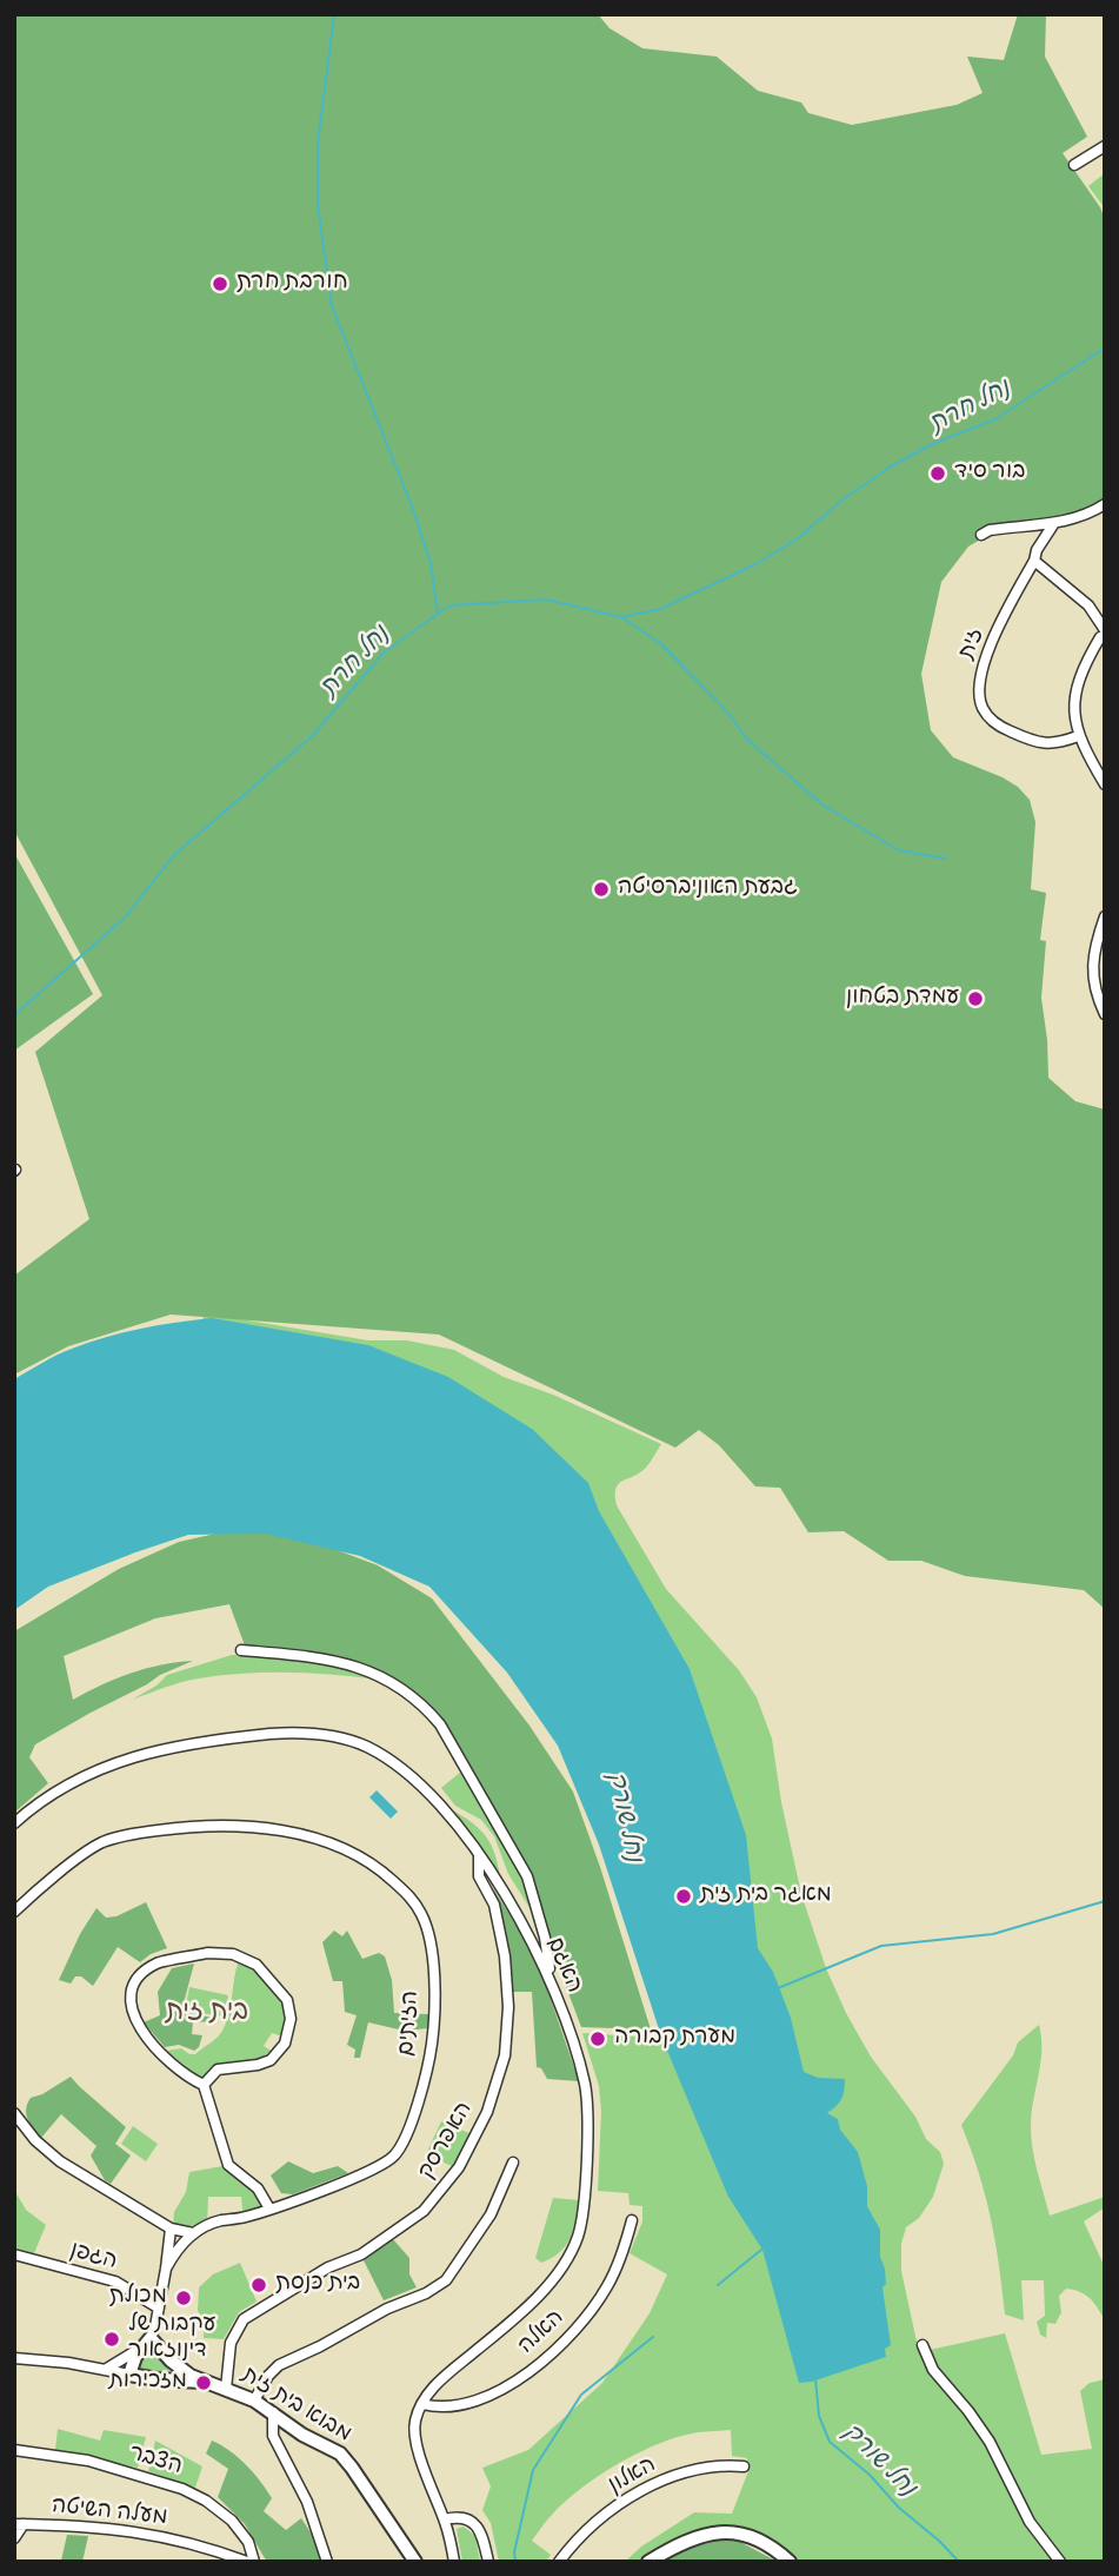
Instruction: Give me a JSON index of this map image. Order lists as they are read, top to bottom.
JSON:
{
  "streets": {
    "street": [
      "זית",
      "האגם",
      "הזיתים",
      "האפרסק",
      "הגפן",
      "האלה",
      "מבוא בית זית",
      "הצבר",
      "האלון",
      "מעלה השיטה"
    ]
  },
  "crossings": [
    ["האגם", "האפרסק"],
    ["האגם", "האלה"],
    ["האפרסק", "מבוא בית זית"]
  ],
  "districts": ["בית זית"],
  "water": ["נחל חרת", "נחל שורק"],
  "places": [
    "חורבת חרת",
    "בור סיד",
    "גבעת האוניברסיטה",
    "עמדת בטחון",
    "מאגר בית זית",
    "מערת קבורה",
    "בית כנסת",
    "מכולת",
    "עקבות של דינוזאור",
    "מזכירות"
  ]
}
